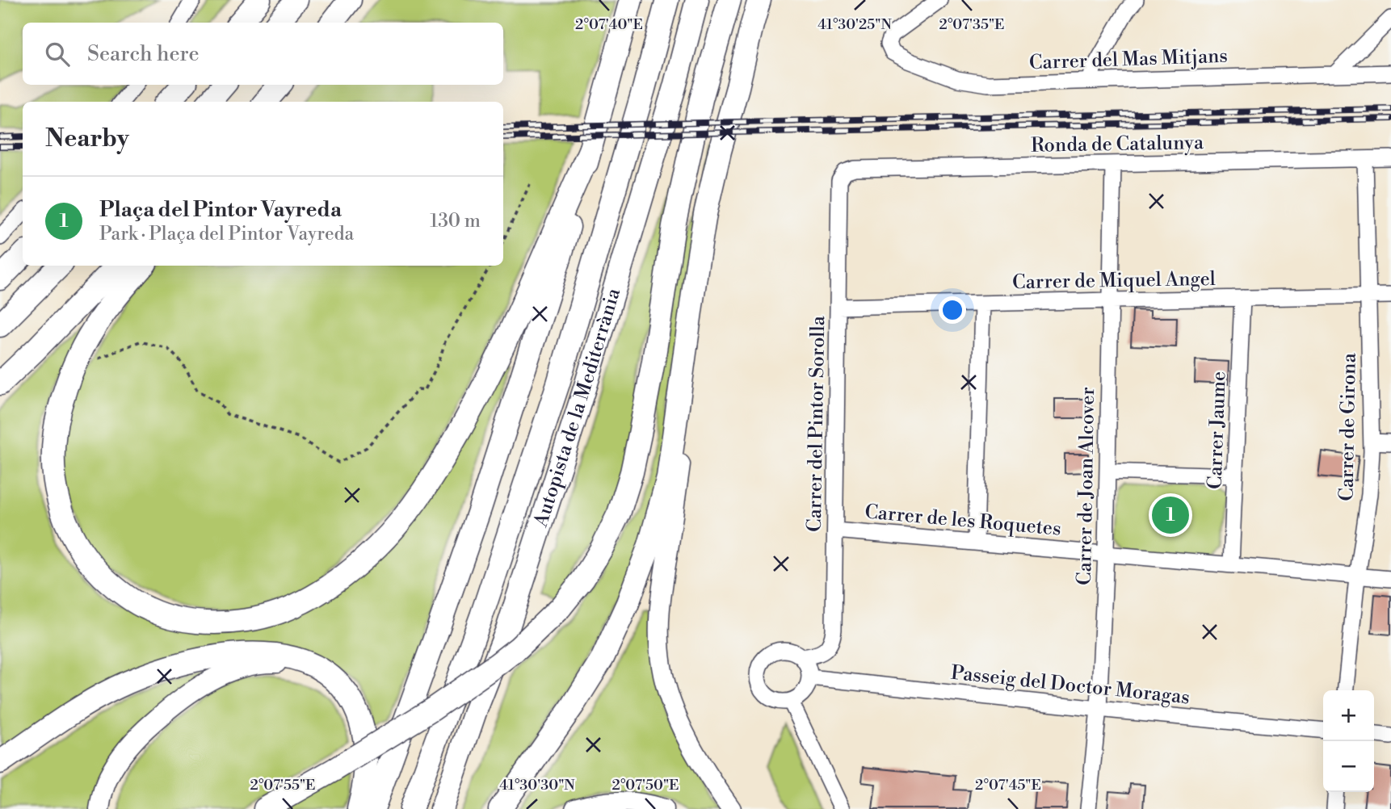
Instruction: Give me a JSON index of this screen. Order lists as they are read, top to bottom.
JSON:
{
  "streets": {
    "highway": ["Autopista de la Mediterrània"],
    "street": [
      "Carrer del Mas Mitjans",
      "Ronda de Catalunya",
      "Carrer de Miquel Angel",
      "Carrer del Pintor Sorolla",
      "Carrer de Girona",
      "Carrer Jaume",
      "Carrer de Joan Alcover",
      "Carrer de les Roquetes",
      "Passeig del Doctor Moragas"
    ]
  },
  "crossings": [
    ["Ronda de Catalunya", "Carrer del Pintor Sorolla"],
    ["Ronda de Catalunya", "Carrer de Girona"],
    ["Ronda de Catalunya", "Carrer de Joan Alcover"],
    ["Carrer de Miquel Angel", "Carrer del Pintor Sorolla"],
    ["Carrer de Miquel Angel", "Carrer de Girona"],
    ["Carrer de Miquel Angel", "Carrer Jaume"],
    ["Carrer de Miquel Angel", "Carrer de Joan Alcover"],
    ["Carrer del Pintor Sorolla", "Carrer de les Roquetes"],
    ["Carrer del Pintor Sorolla", "Passeig del Doctor Moragas"],
    ["Carrer de Girona", "Carrer de les Roquetes"],
    ["Carrer Jaume", "Carrer de les Roquetes"],
    ["Carrer de Joan Alcover", "Carrer de les Roquetes"],
    ["Carrer de Joan Alcover", "Passeig del Doctor Moragas"]
  ],
  "page": {
    "search": "Search here",
    "heading": "Nearby",
    "list": [
      {
        "mark": "1",
        "name": "Plaça del Pintor Vayreda",
        "note": "Park · Plaça del Pintor Vayreda",
        "value": "130 m"
      }
    ],
    "pins": "1",
    "map_buttons": ["+", "−"]
  },
  "coordinates": [
    "41°30'25\"N",
    "2°07'40\"E",
    "2°07'35\"E",
    "2°07'55\"E",
    "2°07'50\"E",
    "2°07'45\"E",
    "41°30'30\"N"
  ]
}
